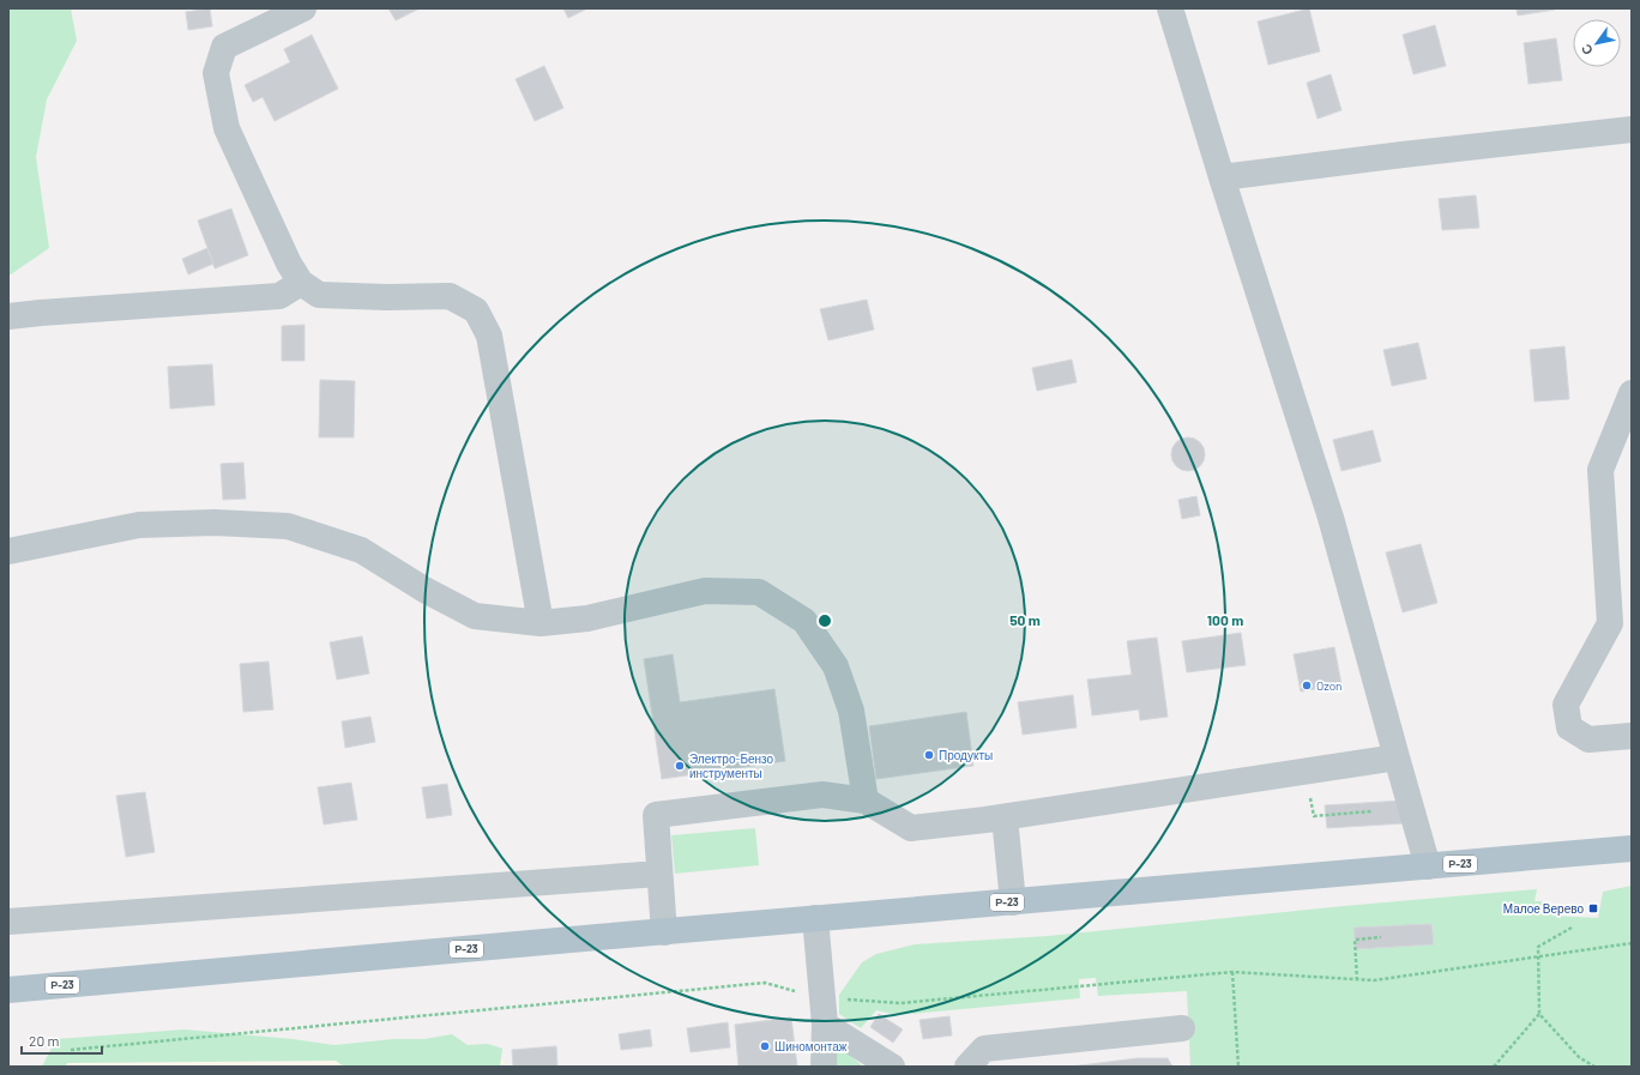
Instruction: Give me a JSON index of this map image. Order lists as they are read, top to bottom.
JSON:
{
  "streets": {
    "main road": ["Р-23"]
  },
  "places": {
    "other": [
      "Ozon",
      "Продукты",
      "Электро-Бензо инструменты",
      "Шиномонтаж"
    ],
    "transit": ["Малое Верево"]
  },
  "scale_bar": "20 m",
  "north": "bottom left",
  "rings": ["50 m", "100 m"]
}
